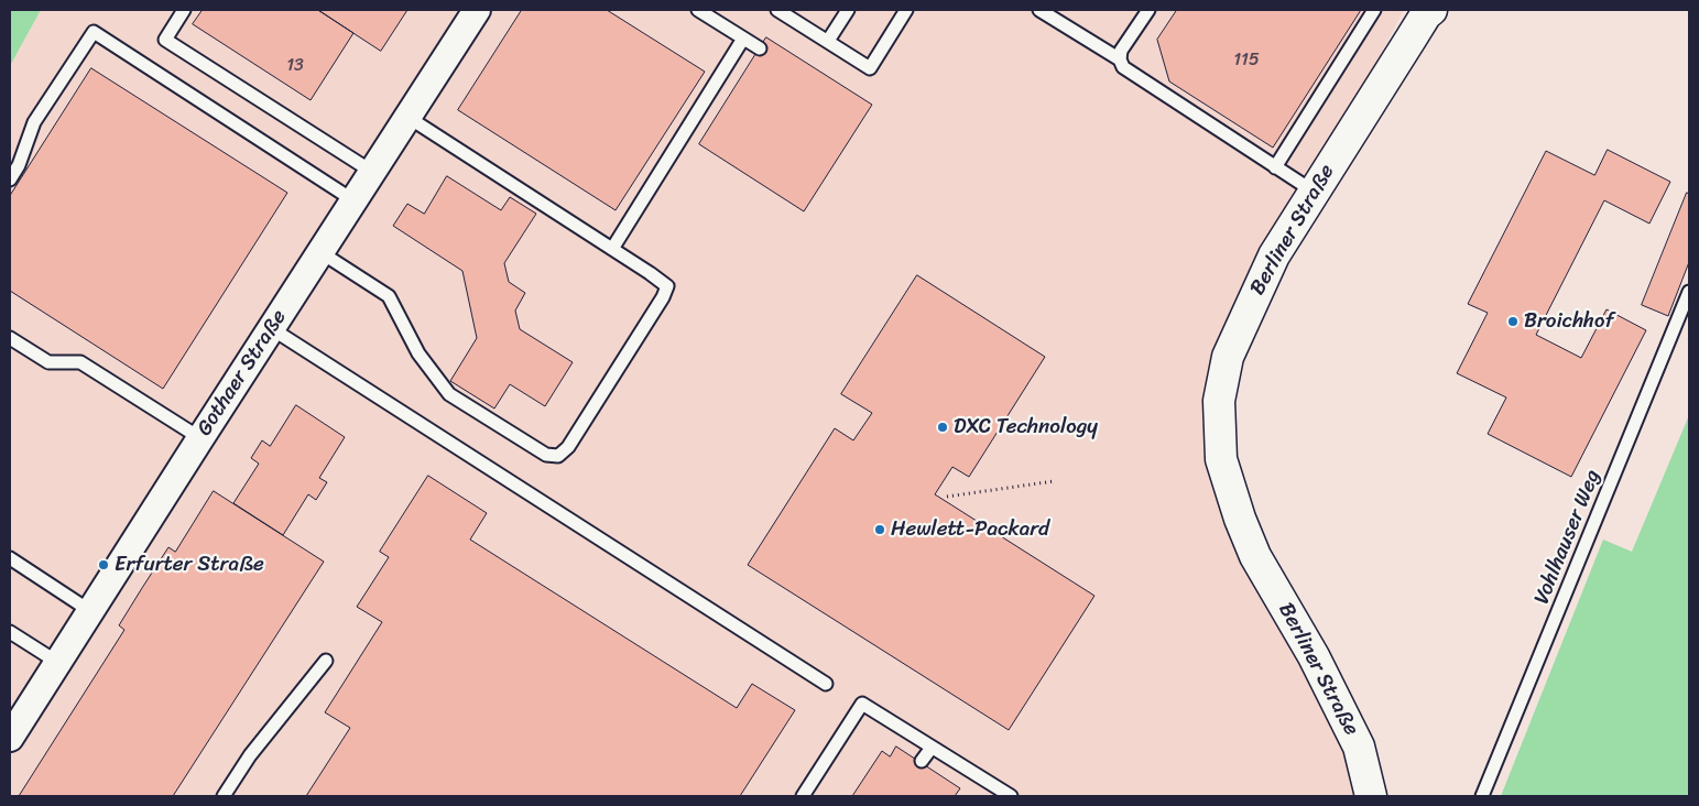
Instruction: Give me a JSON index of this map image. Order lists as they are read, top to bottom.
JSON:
{
  "streets": {
    "street": ["Berliner Straße", "Gothaer Straße"],
    "lane": ["Vohlhauser Weg"]
  },
  "places": [
    "Broichhof",
    "DXC Technology",
    "Hewlett-Packard",
    "Erfurter Straße"
  ],
  "house_numbers": ["115", "13"]
}
